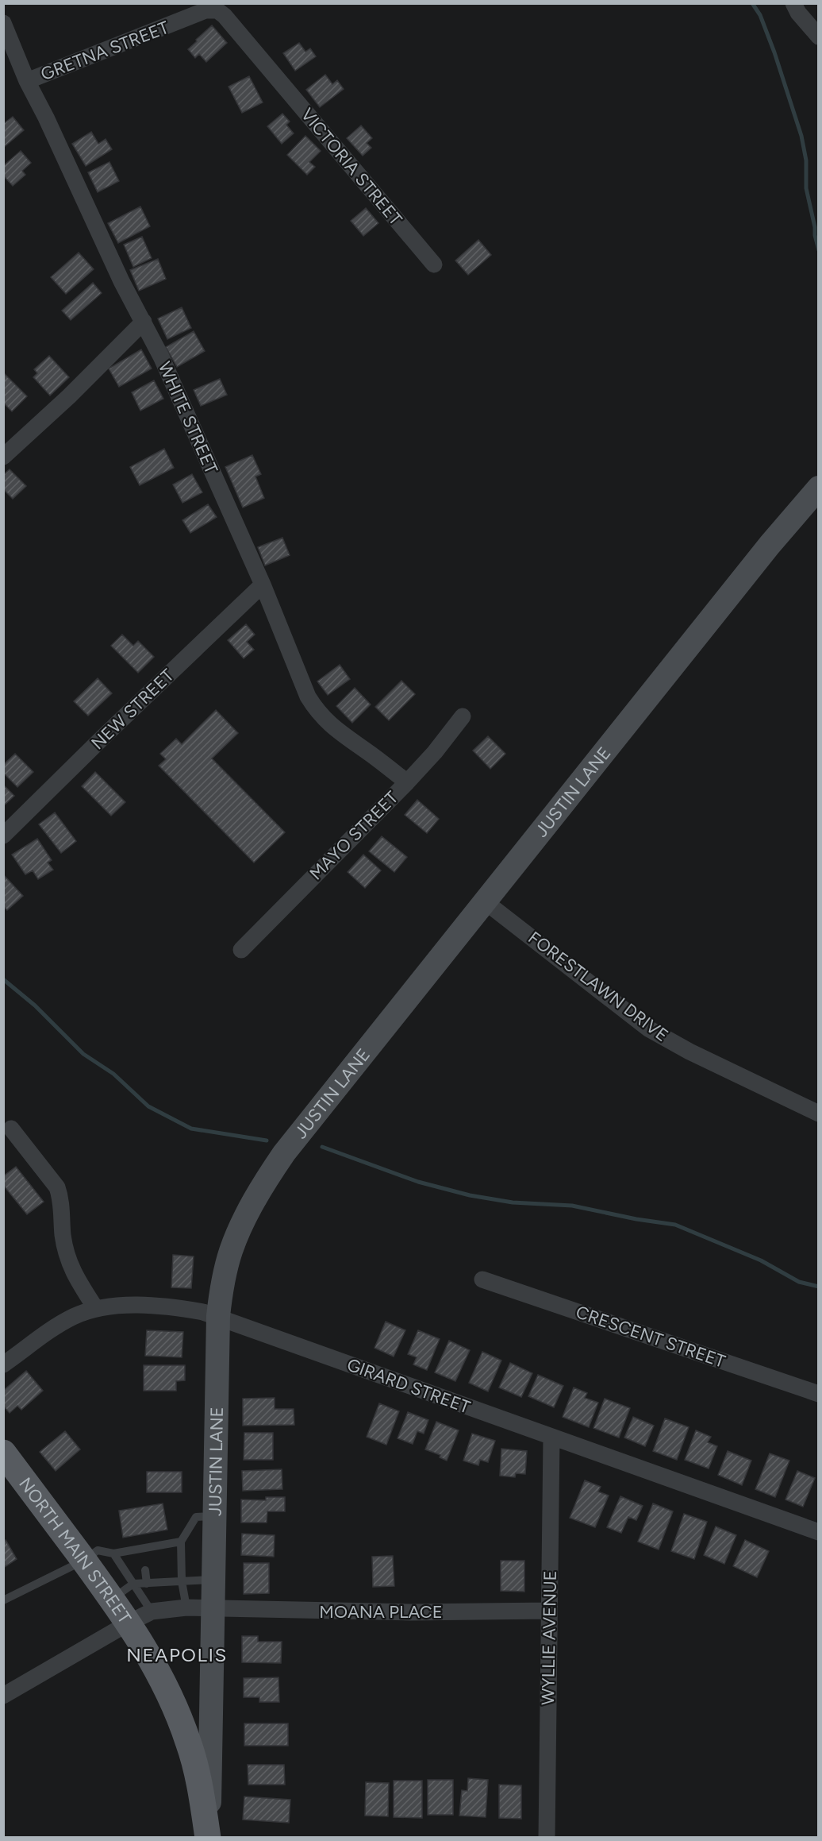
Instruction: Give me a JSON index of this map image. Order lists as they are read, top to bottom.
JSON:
{
  "streets": {
    "main road": ["JUSTIN LANE", "NORTH MAIN STREET"],
    "street": [
      "GRETNA STREET",
      "VICTORIA STREET",
      "WHITE STREET",
      "NEW STREET",
      "MAYO STREET",
      "FORESTLAWN DRIVE",
      "CRESCENT STREET",
      "GIRARD STREET",
      "MOANA PLACE",
      "WYLLIE AVENUE"
    ]
  },
  "crossings": [
    ["GRETNA STREET", "VICTORIA STREET"],
    ["GRETNA STREET", "WHITE STREET"],
    ["WHITE STREET", "NEW STREET"],
    ["WHITE STREET", "MAYO STREET"],
    ["JUSTIN LANE", "FORESTLAWN DRIVE"],
    ["JUSTIN LANE", "GIRARD STREET"],
    ["JUSTIN LANE", "NORTH MAIN STREET"],
    ["JUSTIN LANE", "MOANA PLACE"],
    ["GIRARD STREET", "WYLLIE AVENUE"],
    ["NORTH MAIN STREET", "MOANA PLACE"],
    ["MOANA PLACE", "WYLLIE AVENUE"]
  ],
  "districts": ["NEAPOLIS"]
}
